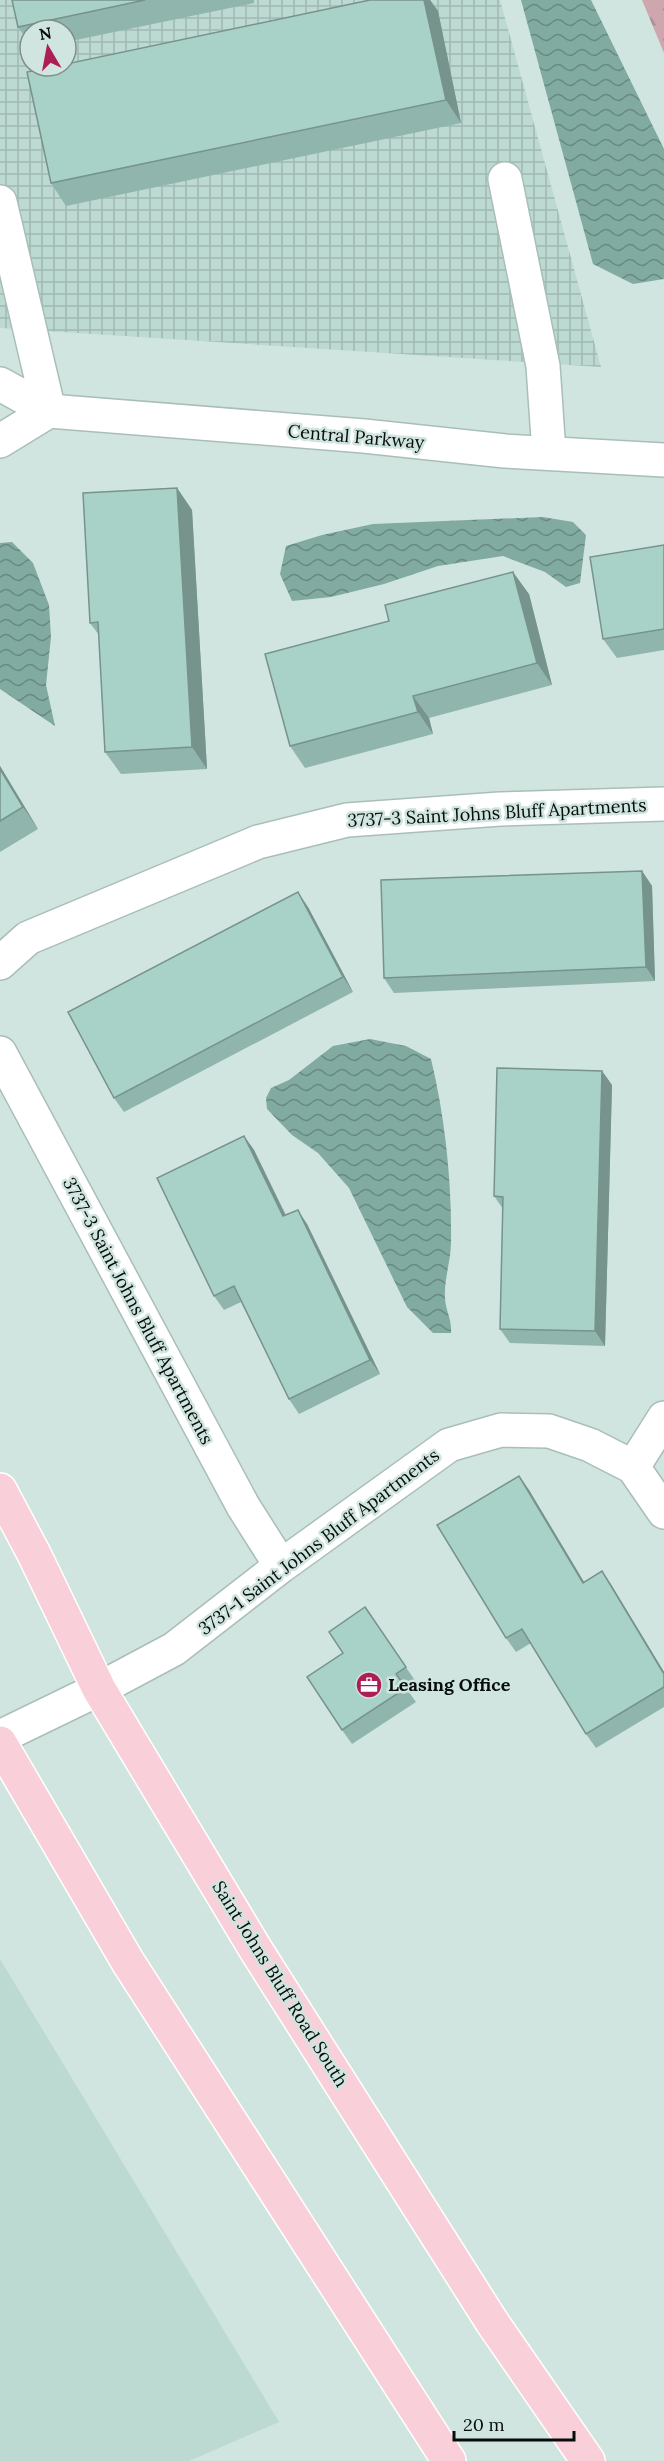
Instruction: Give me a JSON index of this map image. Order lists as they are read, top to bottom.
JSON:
{
  "streets": {
    "main road": ["Saint Johns Bluff Road South"],
    "street": ["Central Parkway", "3737-3 Saint Johns Bluff Apartments", "3737-1 Saint Johns Bluff Apartments"]
  },
  "crossings": [
    ["3737-3 Saint Johns Bluff Apartments", "3737-1 Saint Johns Bluff Apartments"],
    ["3737-1 Saint Johns Bluff Apartments", "Saint Johns Bluff Road South"]
  ],
  "places": {
    "office": ["Leasing Office"]
  },
  "scale_bar": "20 m",
  "north": "top"
}
